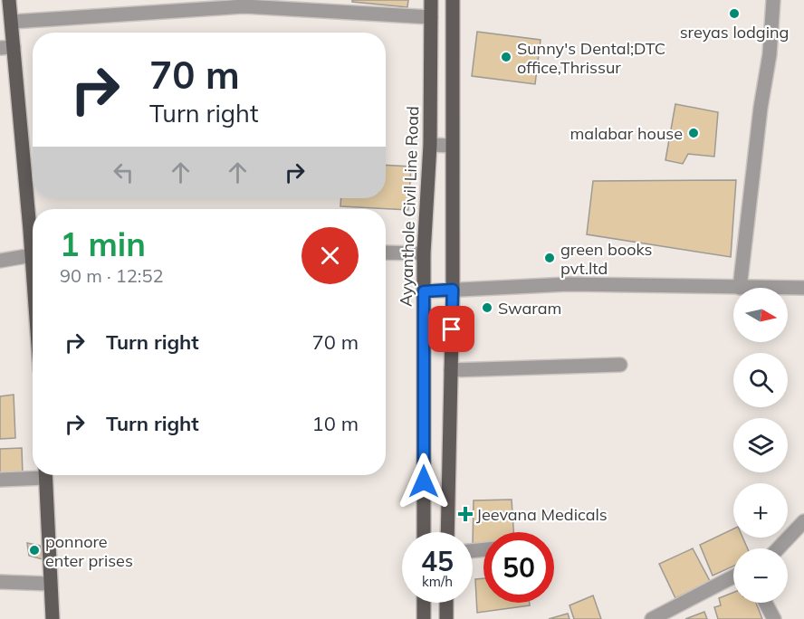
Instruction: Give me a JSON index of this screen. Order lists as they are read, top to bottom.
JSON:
{
  "streets": {
    "main road": ["Ayyanthole Civil Line Road"]
  },
  "places": {
    "other": [
      "sreyas lodging",
      "Sunny's Dental;DTC office,Thrissur",
      "malabar house",
      "green books pvt.ltd",
      "Swaram",
      "ponnore enter prises"
    ],
    "health": ["Jeevana Medicals"]
  },
  "north": "right",
  "page": {
    "turn": ["70 m", "Turn right"],
    "heading": ["1 min", "90 m · 12:52"],
    "map_buttons": ["+", "−"],
    "list": [
      {
        "name": "Turn right",
        "value": "70 m"
      },
      {
        "name": "Turn right",
        "value": "10 m"
      }
    ],
    "speed": "45 km/h",
    "limit": "50"
  }
}
